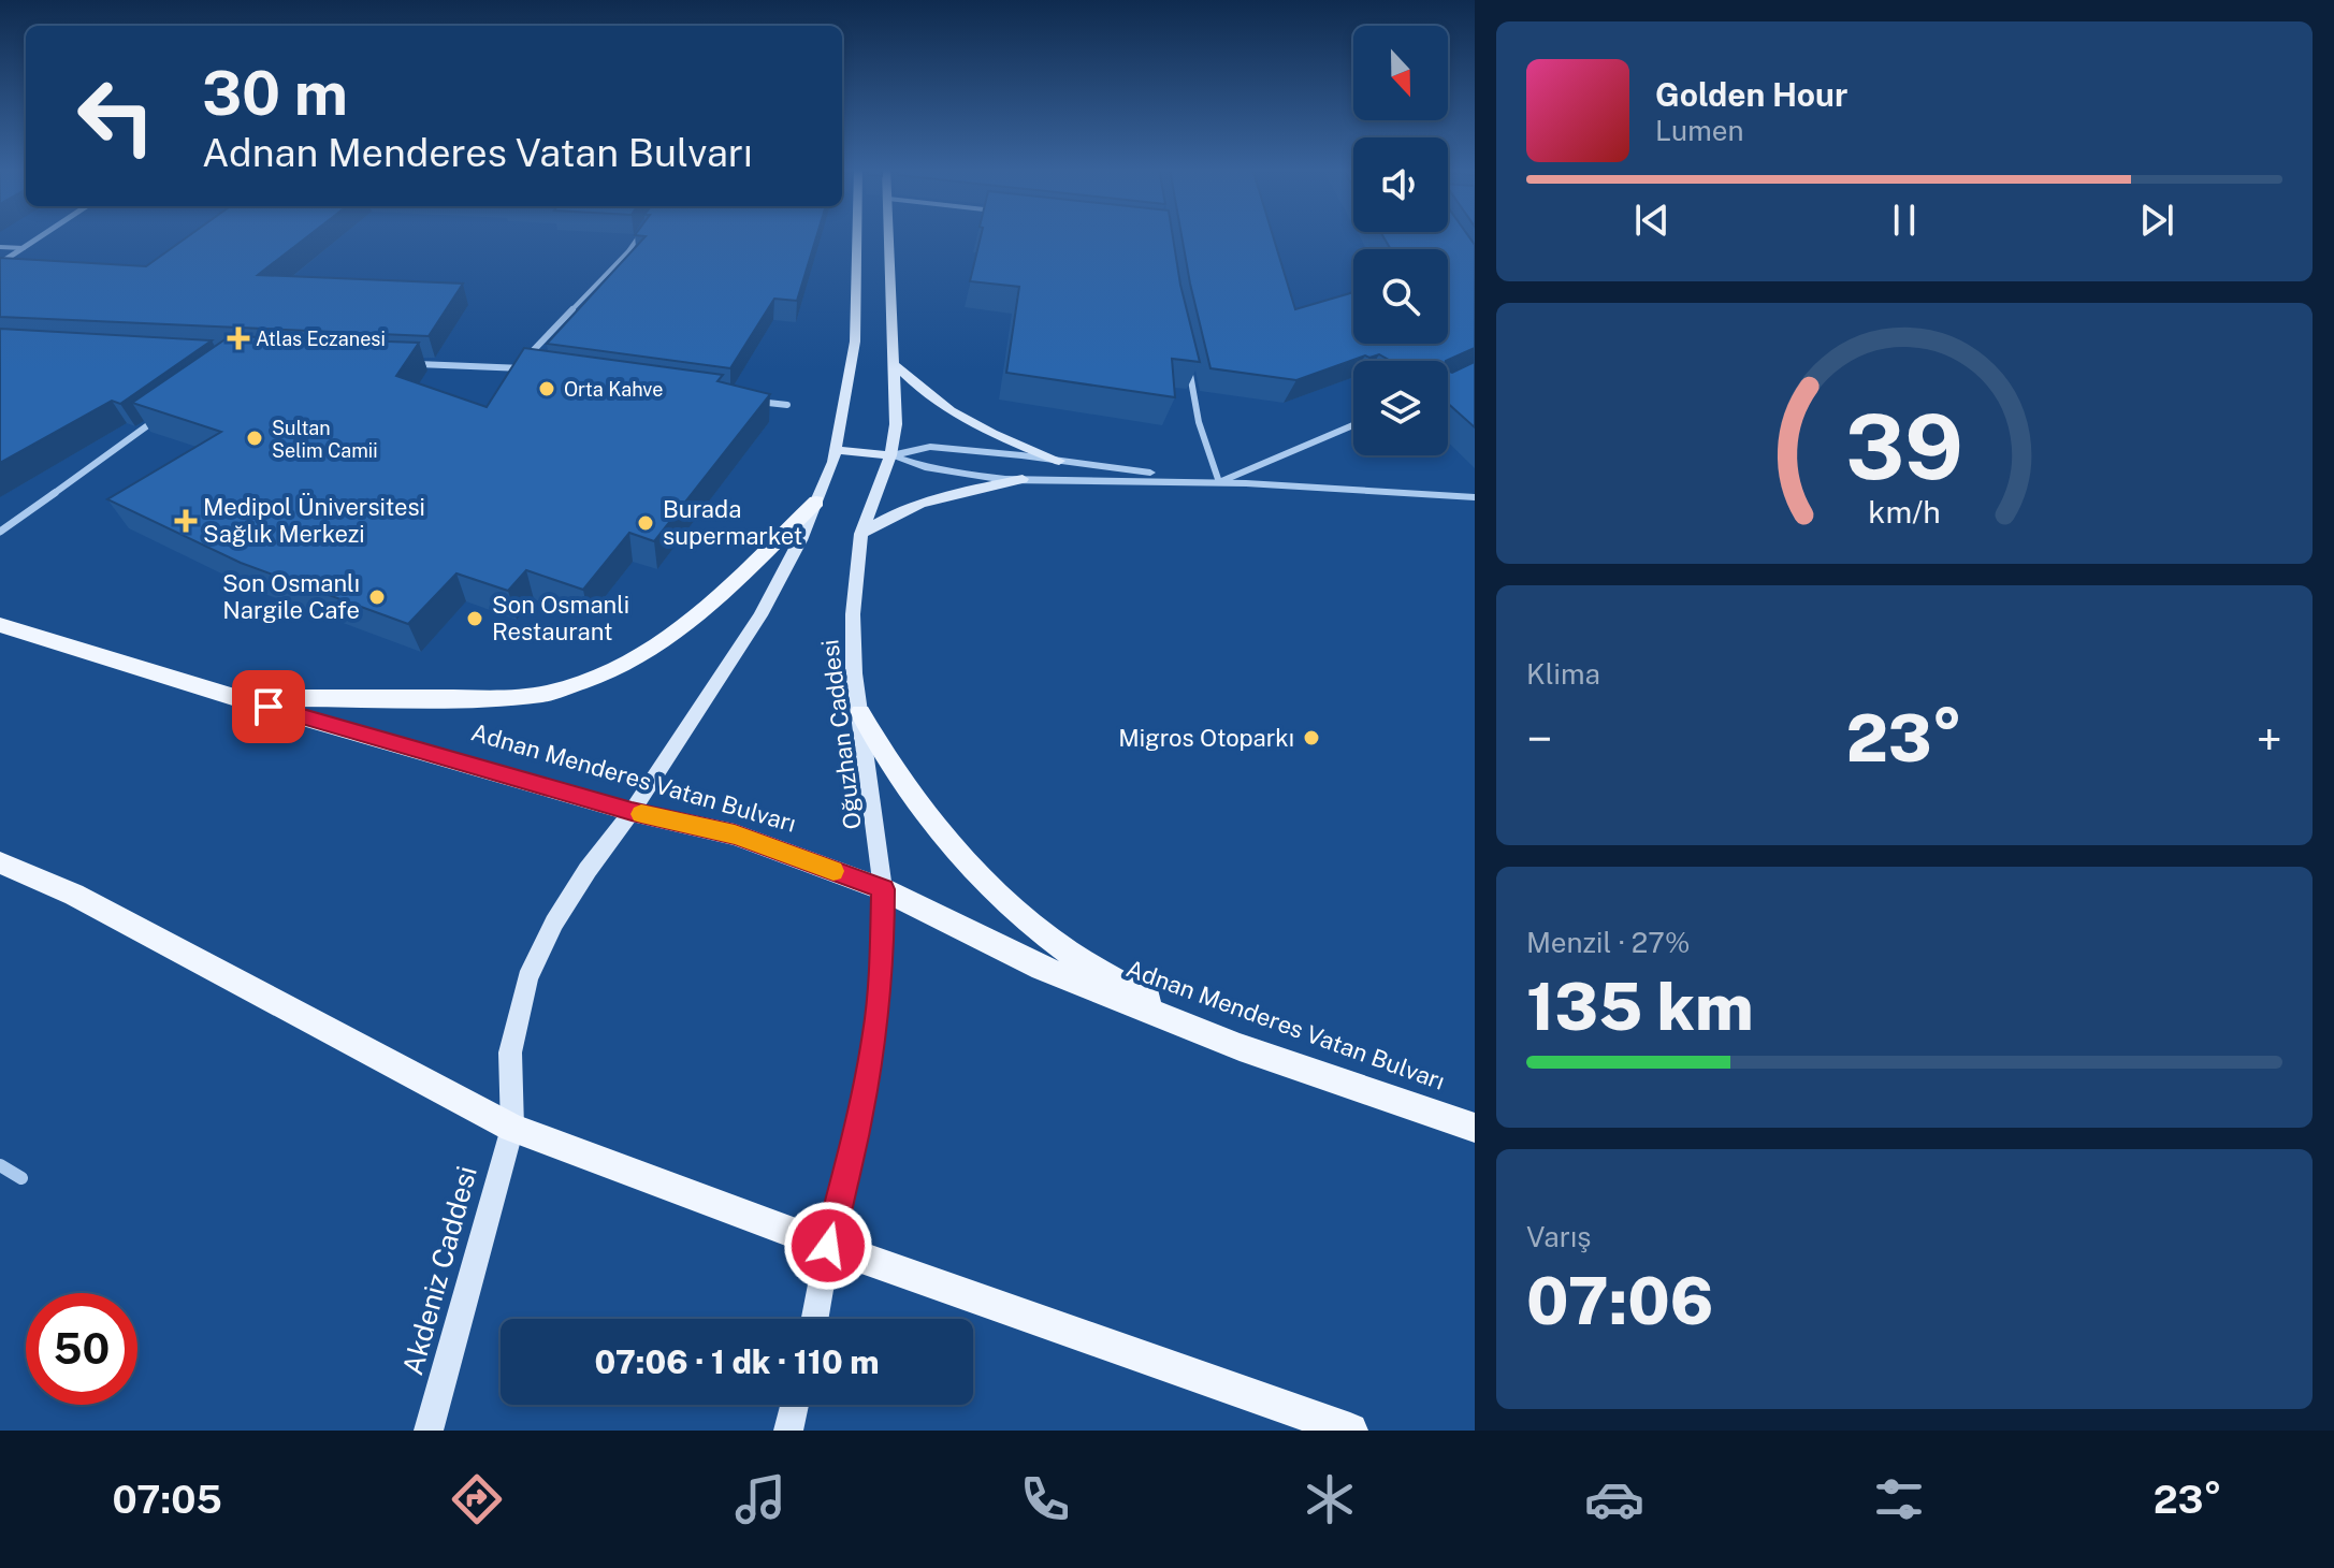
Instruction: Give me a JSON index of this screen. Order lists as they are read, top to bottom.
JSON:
{
  "streets": {
    "main road": ["Oğuzhan Caddesi", "Adnan Menderes Vatan Bulvarı", "Akdeniz Caddesi"]
  },
  "crossings": [
    ["Oğuzhan Caddesi", "Adnan Menderes Vatan Bulvarı"],
    ["Adnan Menderes Vatan Bulvarı", "Akdeniz Caddesi"]
  ],
  "places": {
    "health": ["Atlas Eczanesi", "Medipol Üniversitesi Sağlık Merkezi"],
    "other": [
      "Orta Kahve",
      "Sultan Selim Camii",
      "Burada supermarket",
      "Son Osmanlı Nargile Cafe",
      "Son Osmanli Restaurant",
      "Migros Otoparkı"
    ]
  },
  "north": "bottom",
  "page": {
    "turn": ["30 m", "Adnan Menderes Vatan Bulvarı"],
    "song": ["Golden Hour", "Lumen"],
    "tile": [
      "Klima",
      ["Menzil · 27%", "135 km"],
      ["Varış", "07:06"]
    ],
    "heat": ["−", "23°", "+"],
    "limit": "50",
    "trip": "07:06 · 1 dk · 110 m",
    "tabs": ["07:05", "23°"],
    "gauge": ["39", "km/h"]
  }
}
